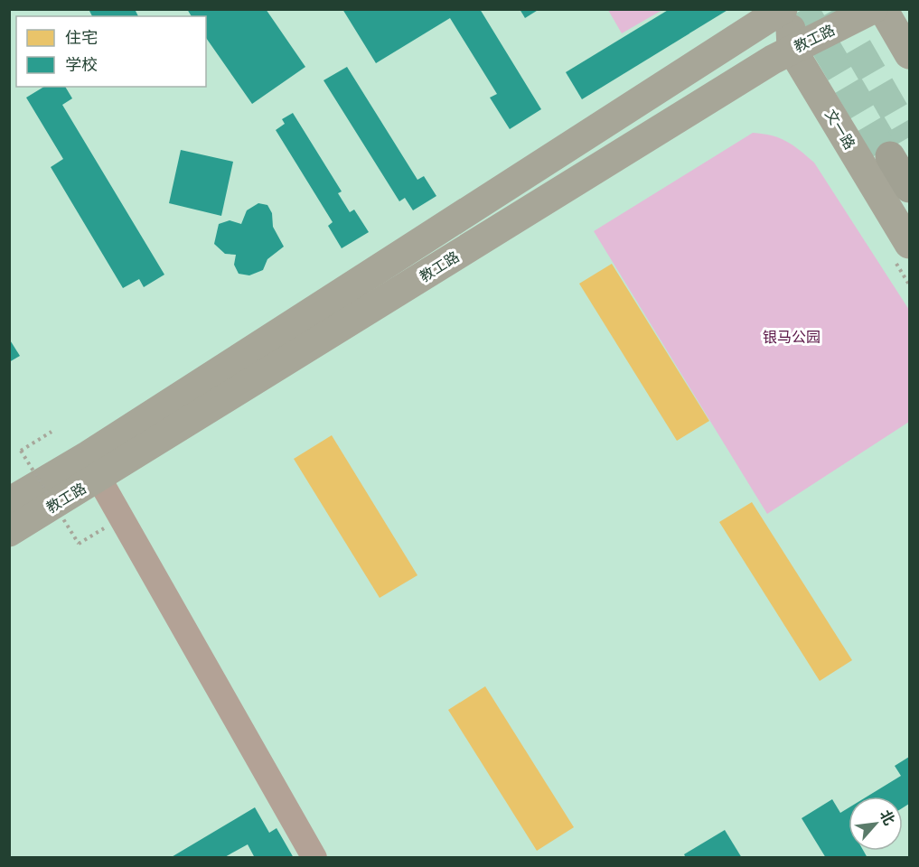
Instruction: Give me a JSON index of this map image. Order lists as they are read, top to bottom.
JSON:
{
  "streets": {
    "main road": ["教工路", "文一路"]
  },
  "crossings": [
    ["教工路", "文一路"]
  ],
  "parks": ["银马公园"],
  "legend": ["住宅", "学校"],
  "north": "top right"
}
